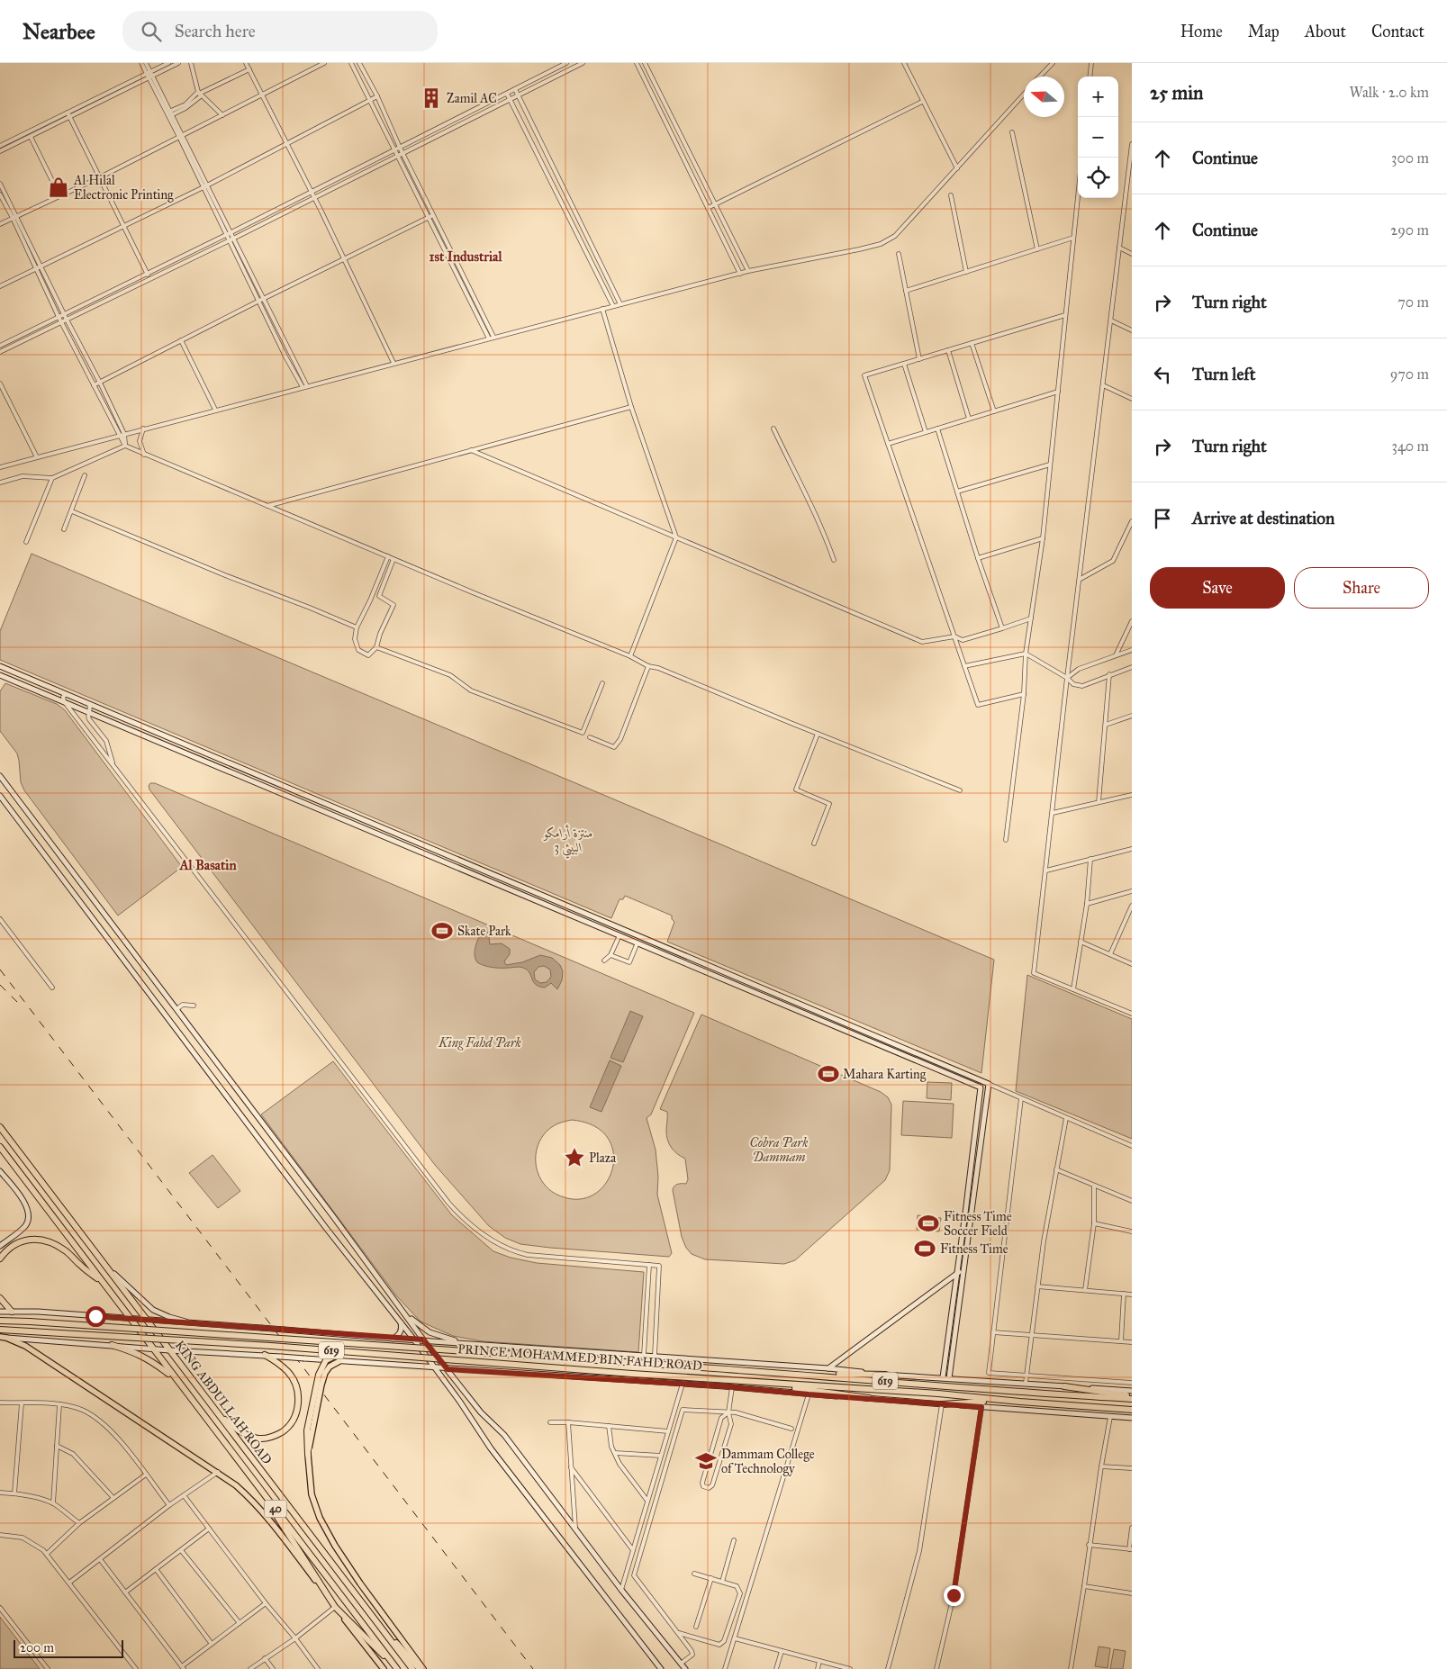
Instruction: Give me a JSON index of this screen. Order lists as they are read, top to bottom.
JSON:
{
  "streets": {
    "highway": [
      "619",
      "PRINCE MOHAMMED BIN FAHD ROAD",
      "KING ABDULLAH ROAD",
      "40"
    ]
  },
  "districts": ["1st Industrial", "Al Basatin"],
  "parks": ["منتزة أرامكو البيئي 3", "King Fahd Park", "Cobra Park Dammam"],
  "places": {
    "building": ["Zamil AC"],
    "shop": ["Al Hilal Electronic Printing"],
    "sports": [
      "Skate Park",
      "Mahara Karting",
      "Fitness Time Soccer Field",
      "Fitness Time"
    ],
    "place": ["Plaza"],
    "school or university": ["Dammam College of Technology"]
  },
  "scale_bar": "200 m",
  "north": "left",
  "page": {
    "header": "Nearbee",
    "search": "Search here",
    "nav": [
      "Home",
      "Map",
      "About",
      "Contact"
    ],
    "heading": ["25 min", "Walk · 2.0 km"],
    "map_buttons": ["+", "−"],
    "list": [
      ["Continue", "300 m"],
      ["Continue", "290 m"],
      ["Turn right", "70 m"],
      ["Turn left", "970 m"],
      ["Turn right", "340 m"],
      "Arrive at destination"
    ],
    "buttons": ["Save", "Share"],
    "scale": "200 m"
  }
}
